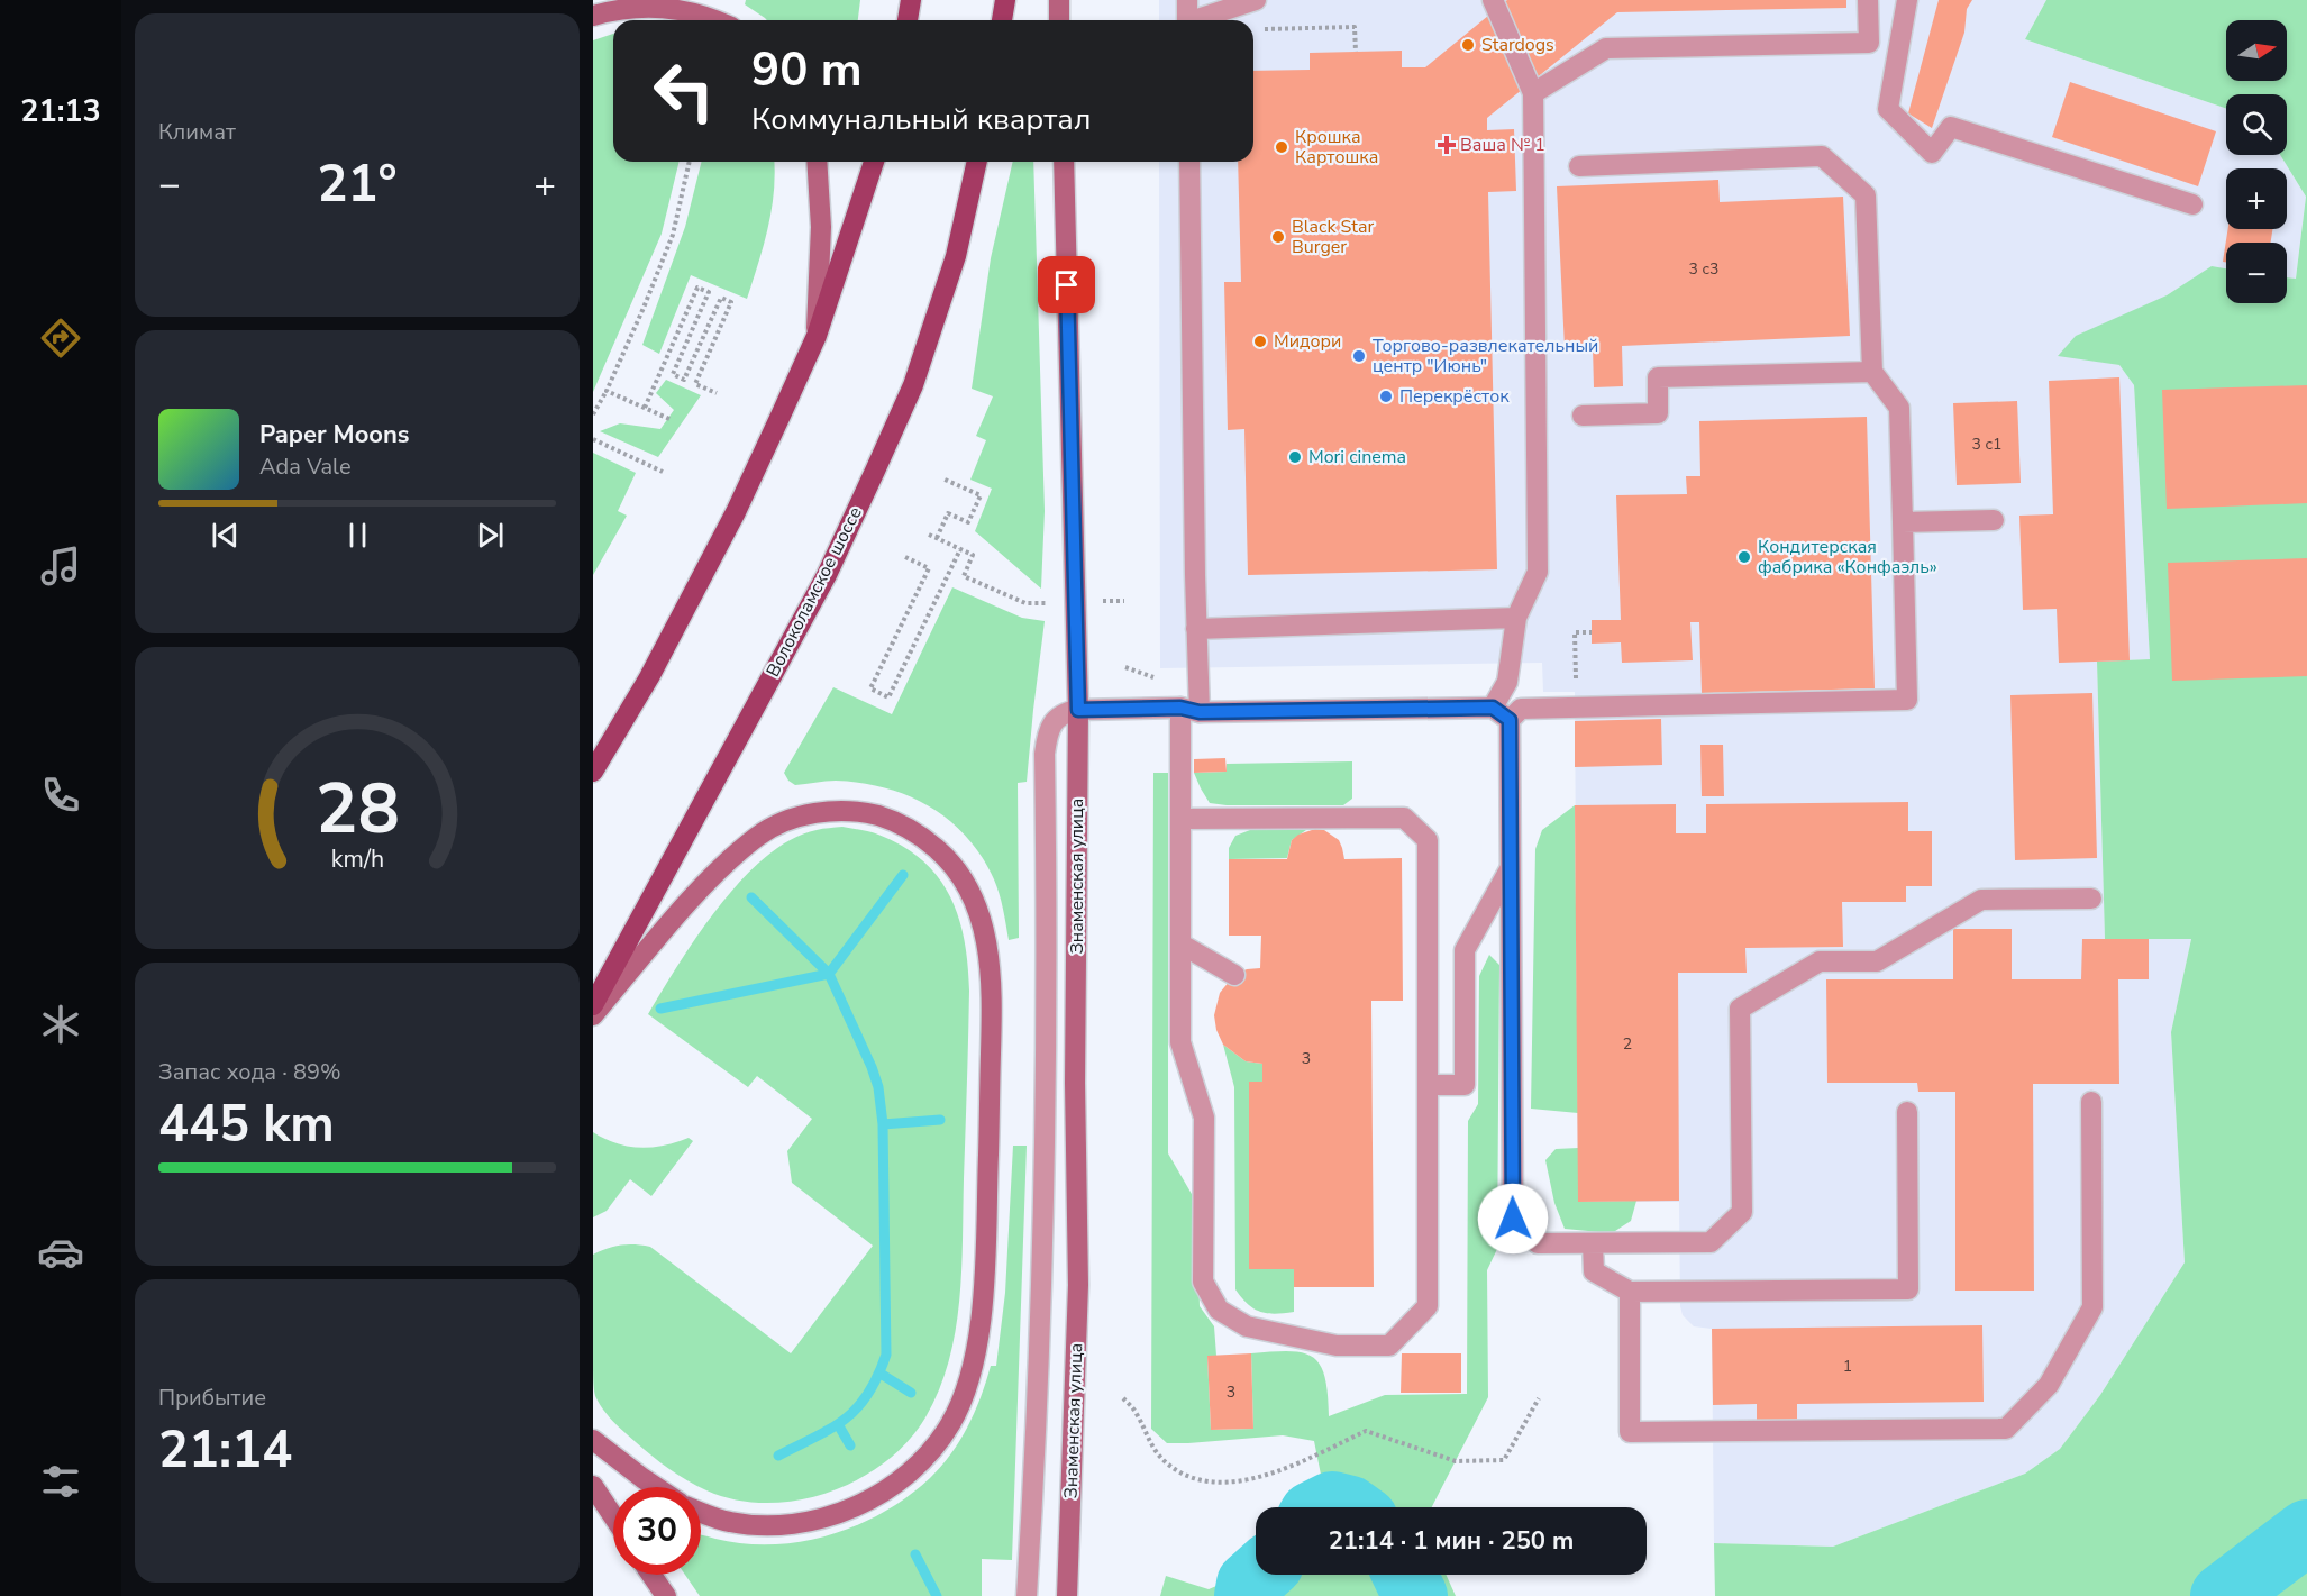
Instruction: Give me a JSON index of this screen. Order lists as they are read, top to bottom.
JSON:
{
  "streets": {
    "main road": ["Волоколамское шоссе", "Знаменская улица"]
  },
  "places": {
    "other": [
      "Stardogs",
      "Крошка Картошка",
      "Black Star Burger",
      "Мидори",
      "Торгово-развлекательный центр \"Июнь\"",
      "Перекрёсток",
      "Mori cinema",
      "Кондитерская фабрика «Конфаэль»"
    ],
    "health": ["Ваша № 1"]
  },
  "house_numbers": [
    "3 c3",
    "3 c1",
    "2",
    "3",
    "1",
    "3"
  ],
  "north": "right",
  "page": {
    "tabs": "21:13",
    "tile": [
      "Климат",
      ["Запас хода · 89%", "445 km"],
      ["Прибытие", "21:14"]
    ],
    "map_buttons": ["+", "−"],
    "turn": ["90 m", "Коммунальный квартал"],
    "heat": ["−", "21°", "+"],
    "song": ["Paper Moons", "Ada Vale"],
    "limit": "30",
    "trip": "21:14 · 1 мин · 250 m",
    "gauge": ["28", "km/h"]
  }
}
